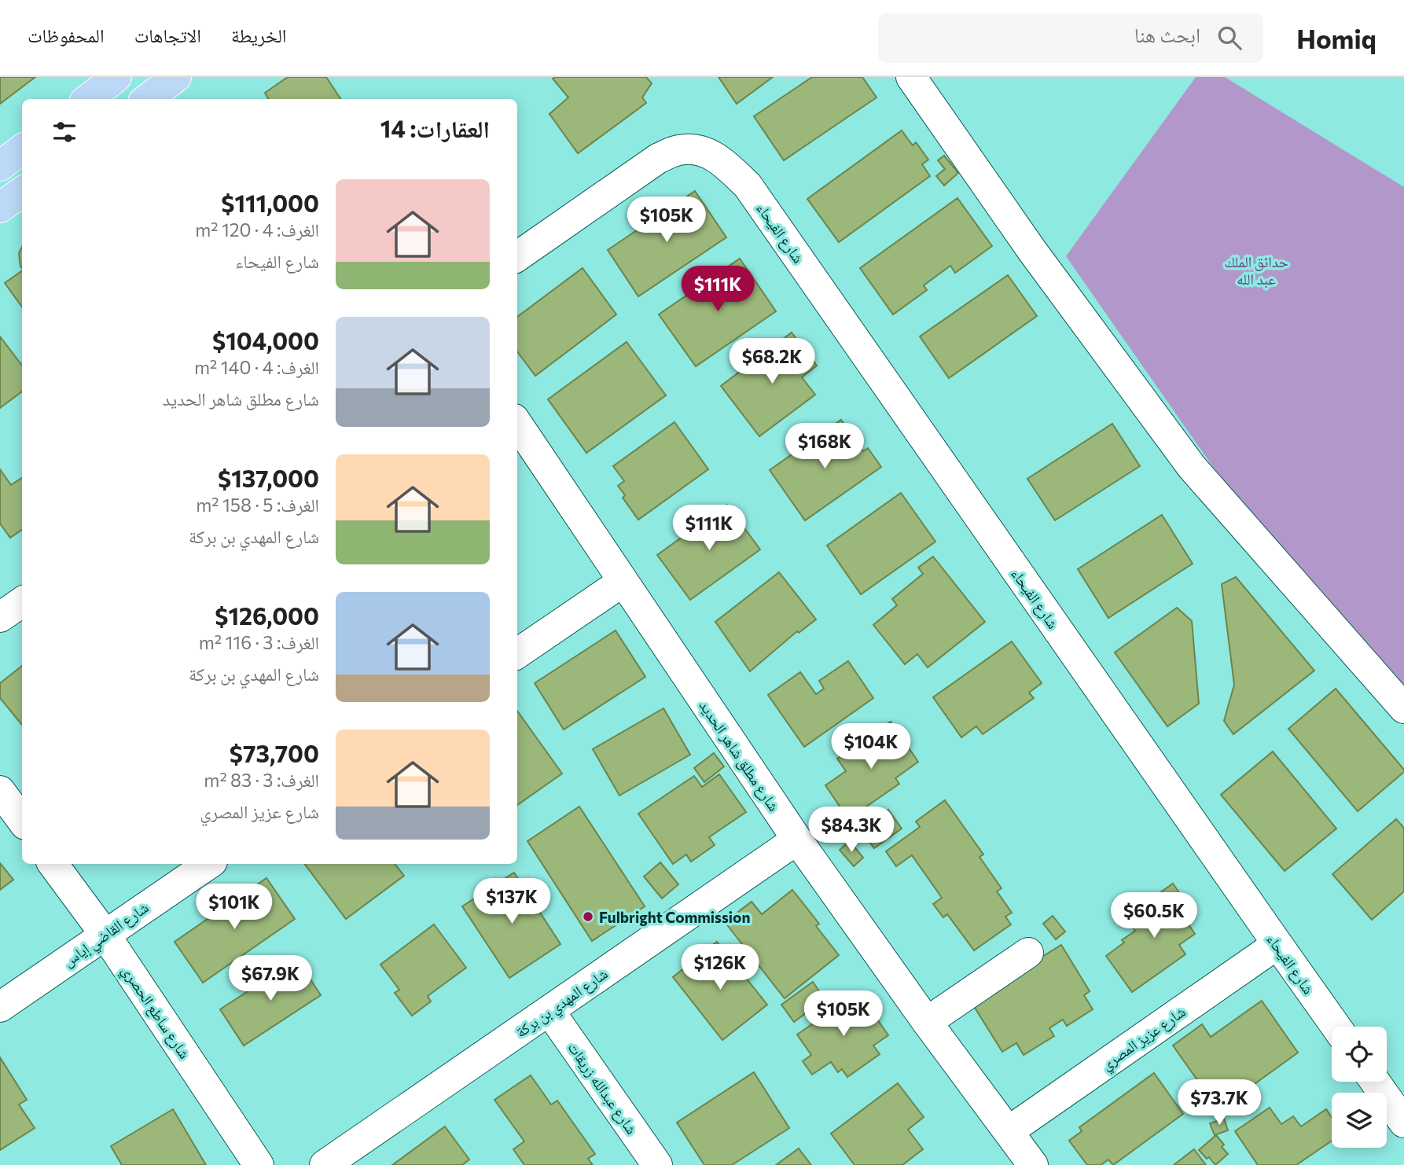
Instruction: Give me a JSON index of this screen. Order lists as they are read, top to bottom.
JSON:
{
  "streets": {
    "street": [
      "شارع الفيحاء",
      "شارع مطلق شاهر الحديد",
      "شارع القاضي إياس",
      "شارع المهدي بن بركة",
      "شارع ساطع الحصري",
      "شارع عزيز المصري",
      "شارع عبدالله زريقات"
    ]
  },
  "crossings": [
    ["شارع الفيحاء", "شارع عزيز المصري"],
    ["شارع مطلق شاهر الحديد", "شارع المهدي بن بركة"],
    ["شارع مطلق شاهر الحديد", "شارع عزيز المصري"],
    ["شارع القاضي إياس", "شارع ساطع الحصري"],
    ["شارع المهدي بن بركة", "شارع عبدالله زريقات"]
  ],
  "parks": ["حدائق الملك عبد الله"],
  "places": ["Fulbright Commission"],
  "page": {
    "header": "Homiq",
    "search": "ابحث هنا",
    "nav": ["الخريطة", "الاتجاهات", "المحفوظات"],
    "heading": "العقارات: 14",
    "list": [
      {
        "name": "$111,000",
        "note": "الغرف: 4 · 120 m² · شارع الفيحاء"
      },
      {
        "name": "$104,000",
        "note": "الغرف: 4 · 140 m² · شارع مطلق شاهر الحديد"
      },
      {
        "name": "$137,000",
        "note": "الغرف: 5 · 158 m² · شارع المهدي بن بركة"
      },
      {
        "name": "$126,000",
        "note": "الغرف: 3 · 116 m² · شارع المهدي بن بركة"
      },
      {
        "name": "$73,700",
        "note": "الغرف: 3 · 83 m² · شارع عزيز المصري"
      }
    ],
    "price": [
      "$105K",
      "$111K",
      "$68.2K",
      "$168K",
      "$111K",
      "$104K",
      "$84.3K",
      "$137K",
      "$101K",
      "$60.5K",
      "$126K",
      "$67.9K",
      "$105K",
      "$73.7K"
    ]
  }
}
